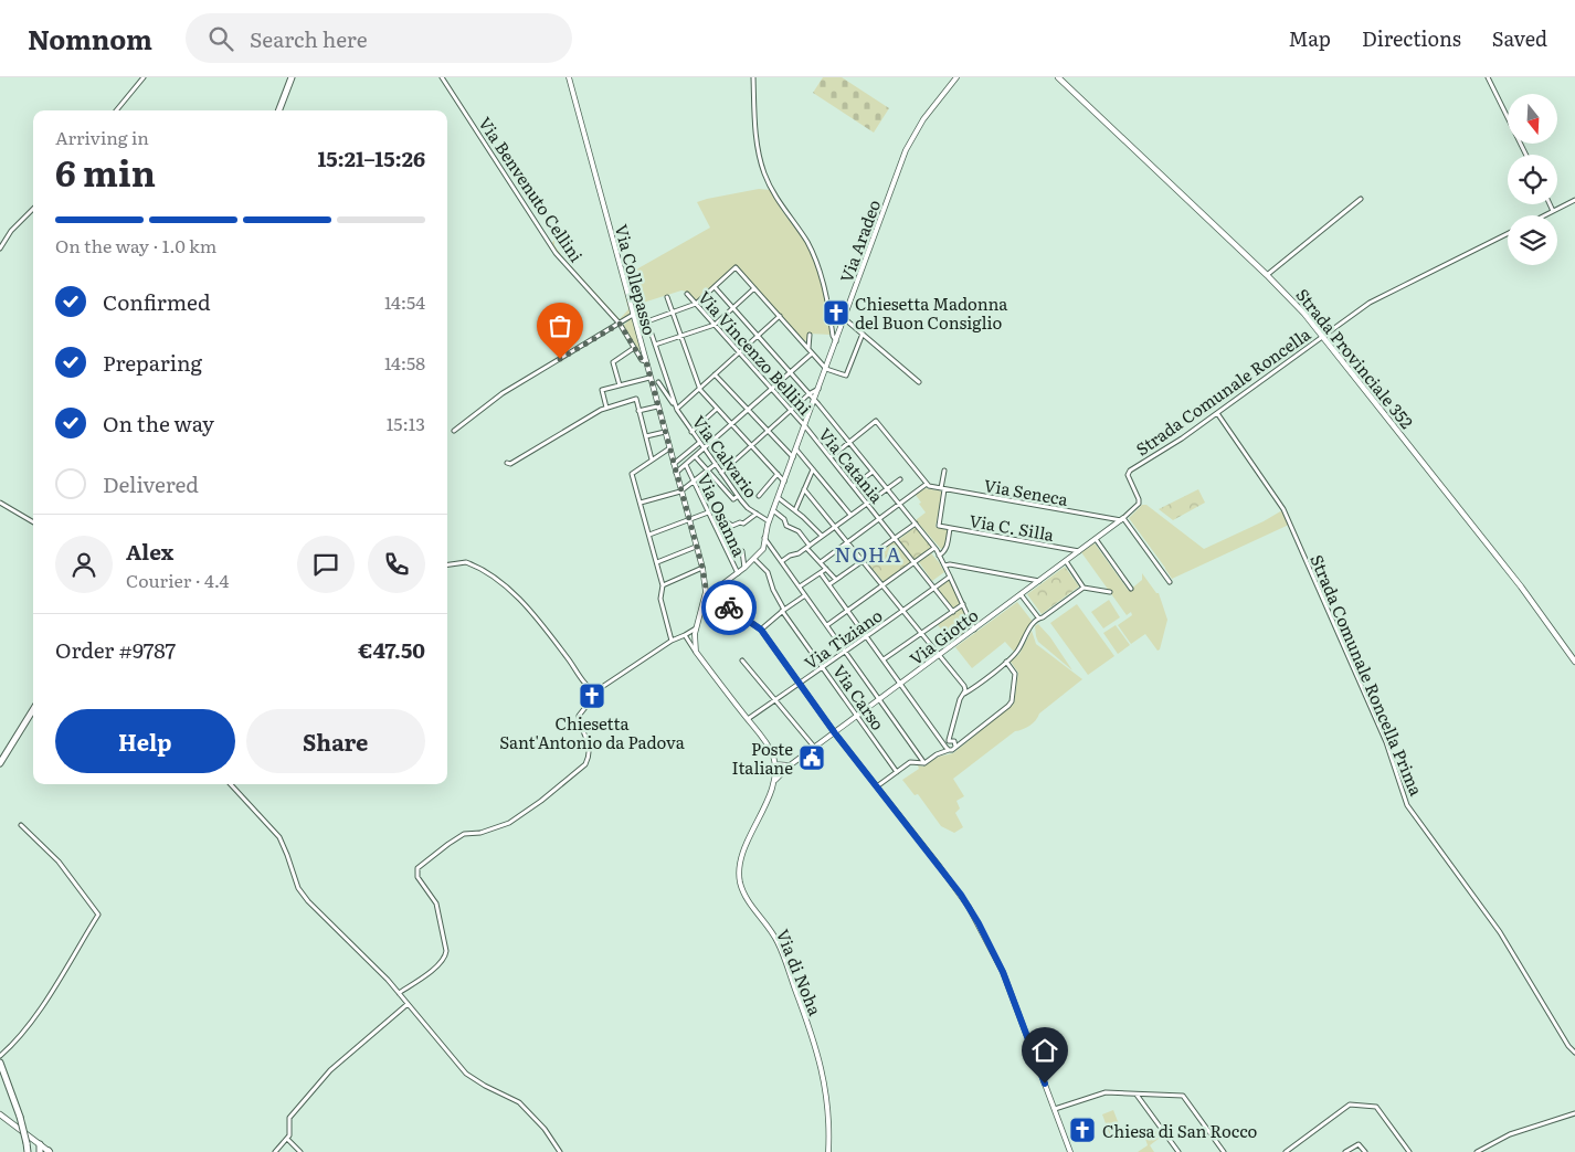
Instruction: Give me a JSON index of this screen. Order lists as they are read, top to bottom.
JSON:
{
  "streets": {
    "main road": ["Strada Provinciale 352"],
    "street": [
      "Via Benvenuto Cellini",
      "Via Aradeo",
      "Via Collepasso",
      "Via Vincenzo Bellini",
      "Strada Comunale Roncella",
      "Via Calvario",
      "Via Catania",
      "Via Seneca",
      "Via Osanna",
      "Via C. Silla",
      "Via Giotto",
      "Via Tiziano",
      "Strada Comunale Roncella Prima",
      "Via Carso",
      "Via di Noha"
    ]
  },
  "crossings": [
    ["Via Benvenuto Cellini", "Via Collepasso"],
    ["Via Aradeo", "Via Vincenzo Bellini"],
    ["Via Aradeo", "Via Calvario"],
    ["Via Aradeo", "Via Catania"],
    ["Via Aradeo", "Via Carso"],
    ["Via Vincenzo Bellini", "Via Catania"],
    ["Strada Provinciale 352", "Strada Comunale Roncella"],
    ["Strada Comunale Roncella", "Via Seneca"],
    ["Strada Comunale Roncella", "Via Giotto"],
    ["Strada Comunale Roncella", "Strada Comunale Roncella Prima"],
    ["Via Catania", "Via Tiziano"],
    ["Via Seneca", "Via C. Silla"],
    ["Via Seneca", "Via Giotto"],
    ["Via C. Silla", "Via Giotto"],
    ["Via Giotto", "Via Carso"],
    ["Via Giotto", "Via di Noha"],
    ["Via Tiziano", "Via Carso"]
  ],
  "districts": ["NOHA"],
  "places": {
    "church": ["Chiesetta Madonna del Buon Consiglio", "Chiesetta Sant'Antonio da Padova", "Chiesa di San Rocco"],
    "public building": ["Poste Italiane"]
  },
  "north": "bottom",
  "page": {
    "header": "Nomnom",
    "search": "Search here",
    "nav": ["Map", "Directions", "Saved"],
    "heading": ["6 min", "Arriving in", "15:21–15:26"],
    "panel": [
      "Alex",
      "Courier · 4.4",
      "Order #9787",
      "€47.50"
    ],
    "bar": "On the way · 1.0 km",
    "list": [
      ["Confirmed", "14:54"],
      ["Preparing", "14:58"],
      ["On the way", "15:13"],
      "Delivered"
    ],
    "buttons": ["Help", "Share"]
  }
}
